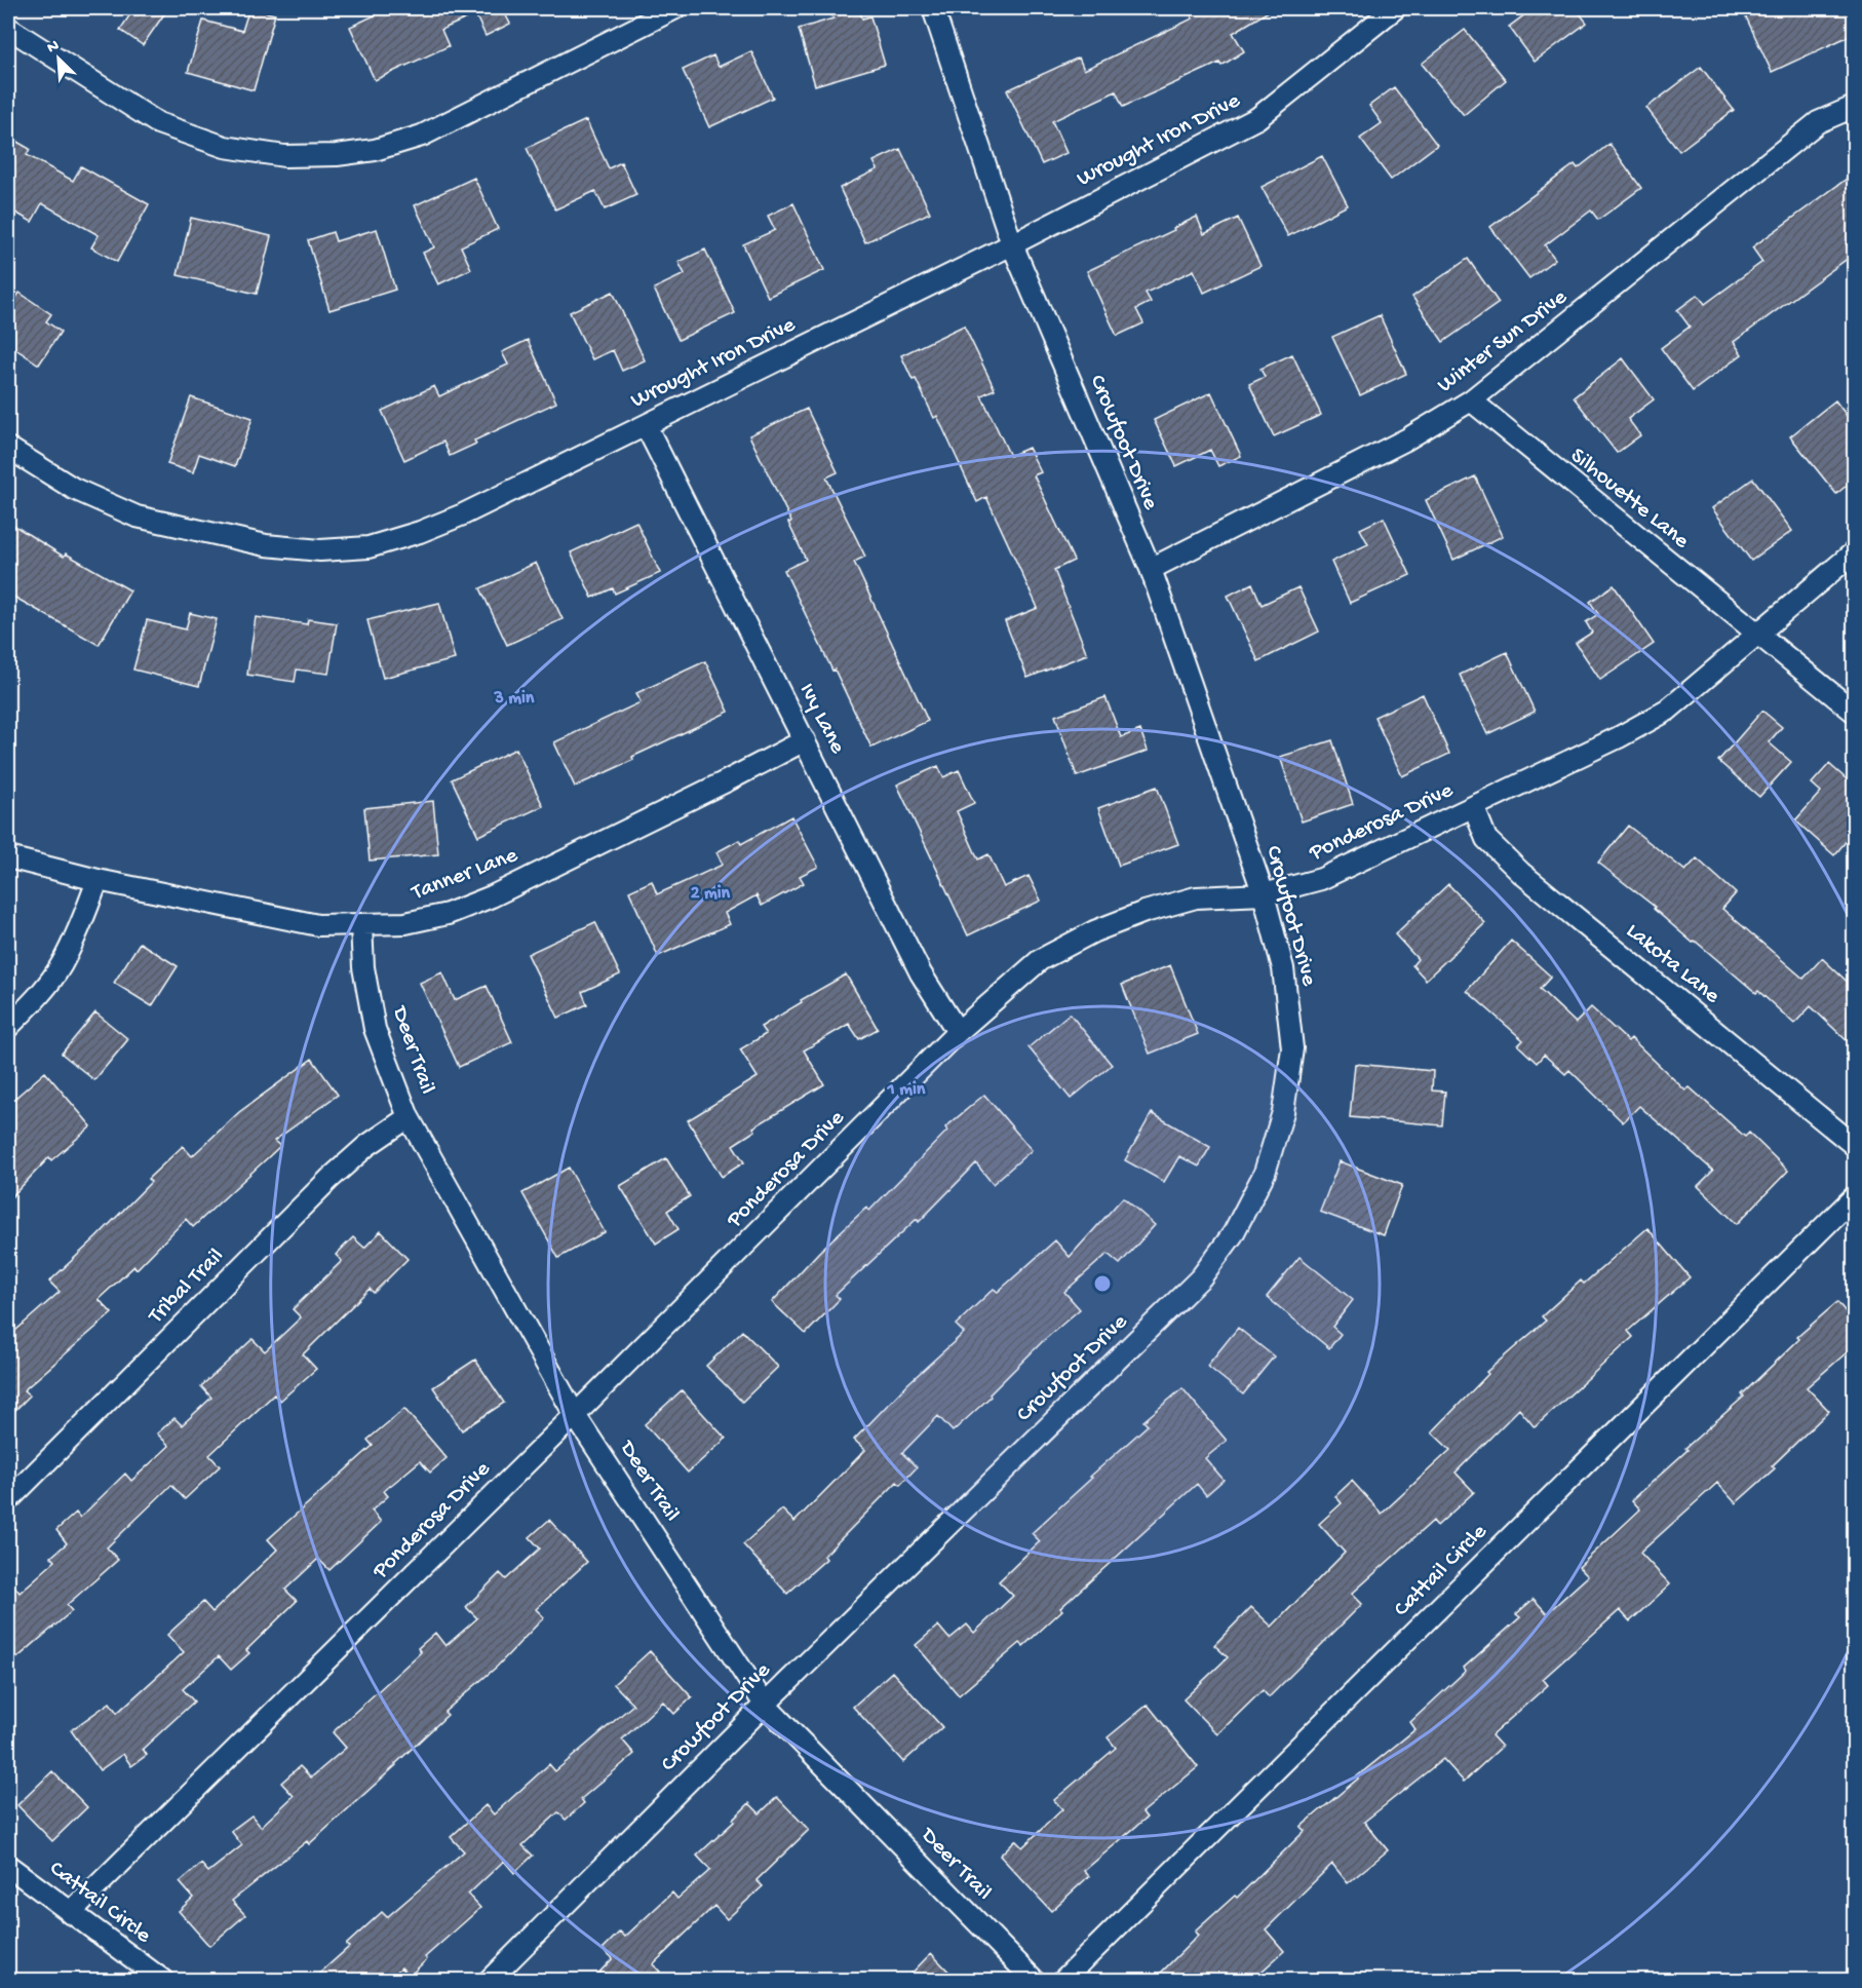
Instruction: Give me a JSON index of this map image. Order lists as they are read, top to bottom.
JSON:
{
  "streets": {
    "street": [
      "Wrought Iron Drive",
      "Winter Sun Drive",
      "Crowfoot Drive",
      "Silhouette Lane",
      "Ivy Lane",
      "Ponderosa Drive",
      "Tanner Lane",
      "Lakota Lane",
      "Deer Trail",
      "Tribal Trail",
      "Cattail Circle"
    ]
  },
  "crossings": [
    ["Wrought Iron Drive", "Crowfoot Drive"],
    ["Wrought Iron Drive", "Ivy Lane"],
    ["Winter Sun Drive", "Crowfoot Drive"],
    ["Winter Sun Drive", "Silhouette Lane"],
    ["Crowfoot Drive", "Ponderosa Drive"],
    ["Crowfoot Drive", "Deer Trail"],
    ["Silhouette Lane", "Ponderosa Drive"],
    ["Ivy Lane", "Ponderosa Drive"],
    ["Ivy Lane", "Tanner Lane"],
    ["Ponderosa Drive", "Lakota Lane"],
    ["Ponderosa Drive", "Deer Trail"],
    ["Ponderosa Drive", "Cattail Circle"],
    ["Tanner Lane", "Deer Trail"],
    ["Deer Trail", "Tribal Trail"]
  ],
  "north": "top left",
  "rings": ["3 min", "2 min", "1 min"]
}
